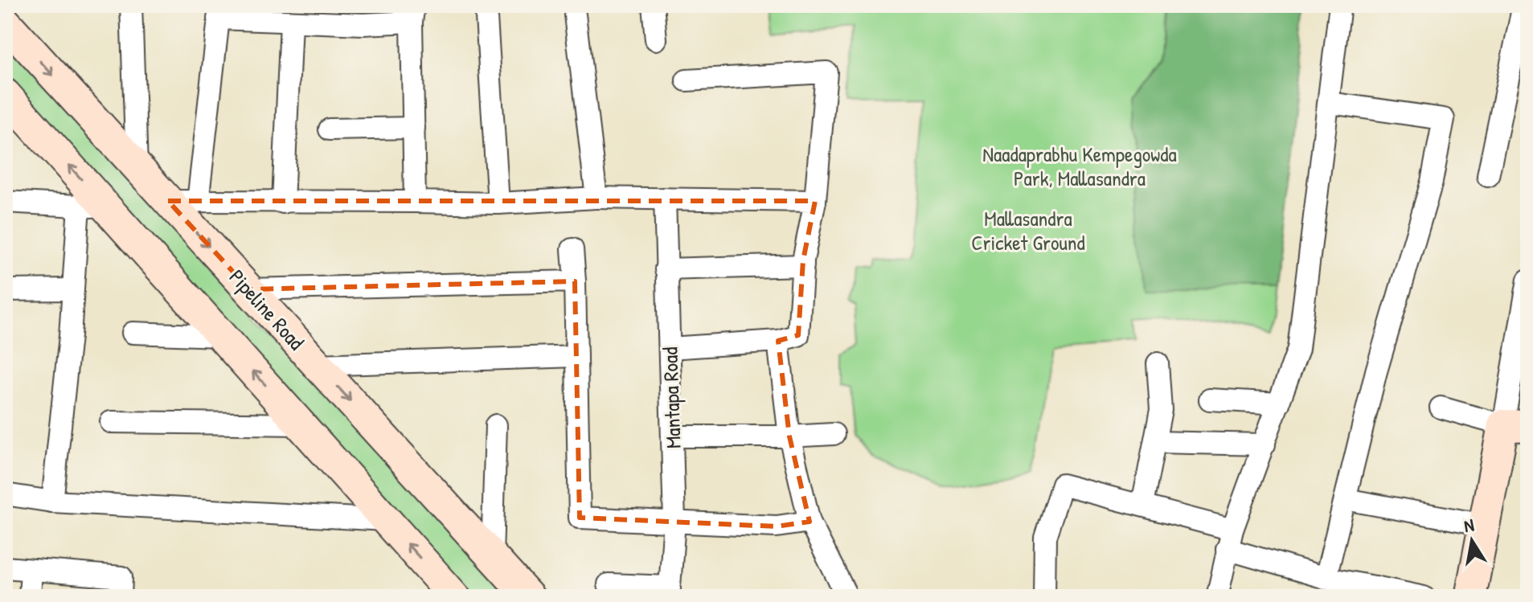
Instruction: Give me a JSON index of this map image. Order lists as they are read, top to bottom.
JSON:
{
  "streets": {
    "main road": ["Pipeline Road"],
    "street": ["Mantapa Road"]
  },
  "parks": ["Naadaprabhu Kempegowda Park, Mallasandra", "Mallasandra Cricket Ground"],
  "north": "top"
}
